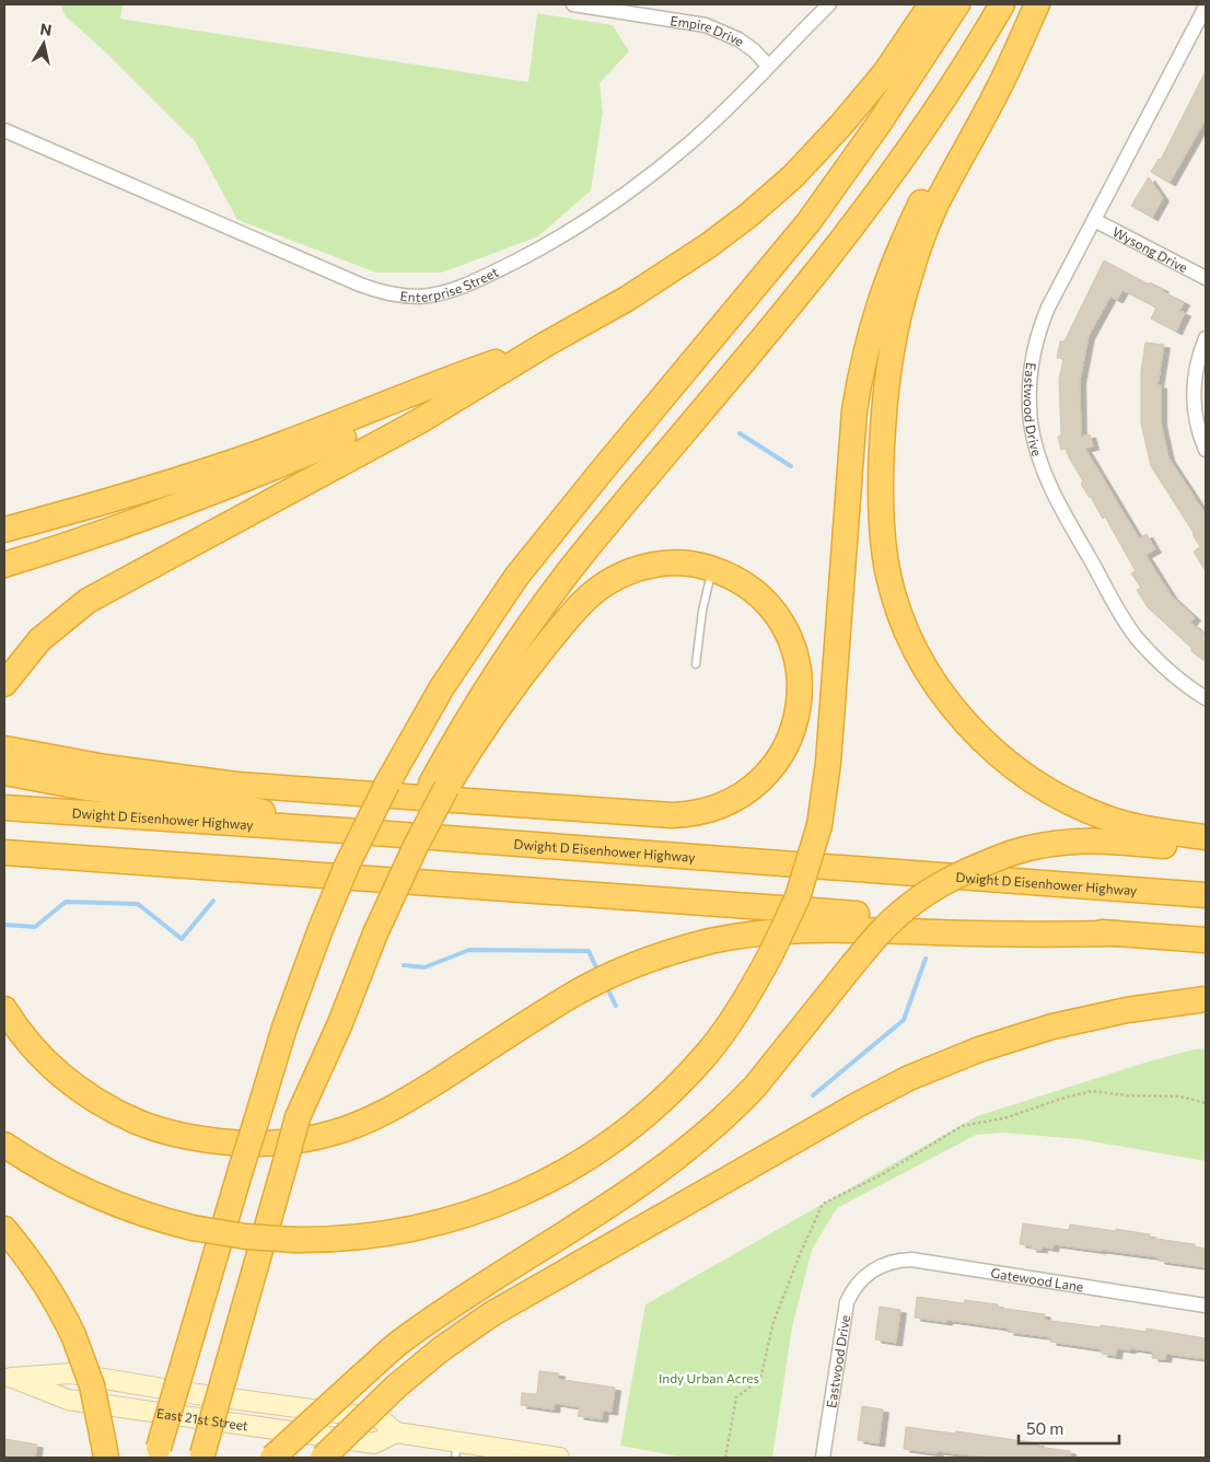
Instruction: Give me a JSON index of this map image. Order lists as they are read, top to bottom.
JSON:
{
  "streets": {
    "highway": ["Dwight D Eisenhower Highway"],
    "main road": ["East 21st Street"],
    "street": [
      "Empire Drive",
      "Wysong Drive",
      "Enterprise Street",
      "Eastwood Drive",
      "Gatewood Lane"
    ]
  },
  "crossings": [
    ["Empire Drive", "Enterprise Street"],
    ["Wysong Drive", "Eastwood Drive"],
    ["Eastwood Drive", "Gatewood Lane"]
  ],
  "parks": ["Indy Urban Acres"],
  "scale_bar": "50 m",
  "north": "top"
}
